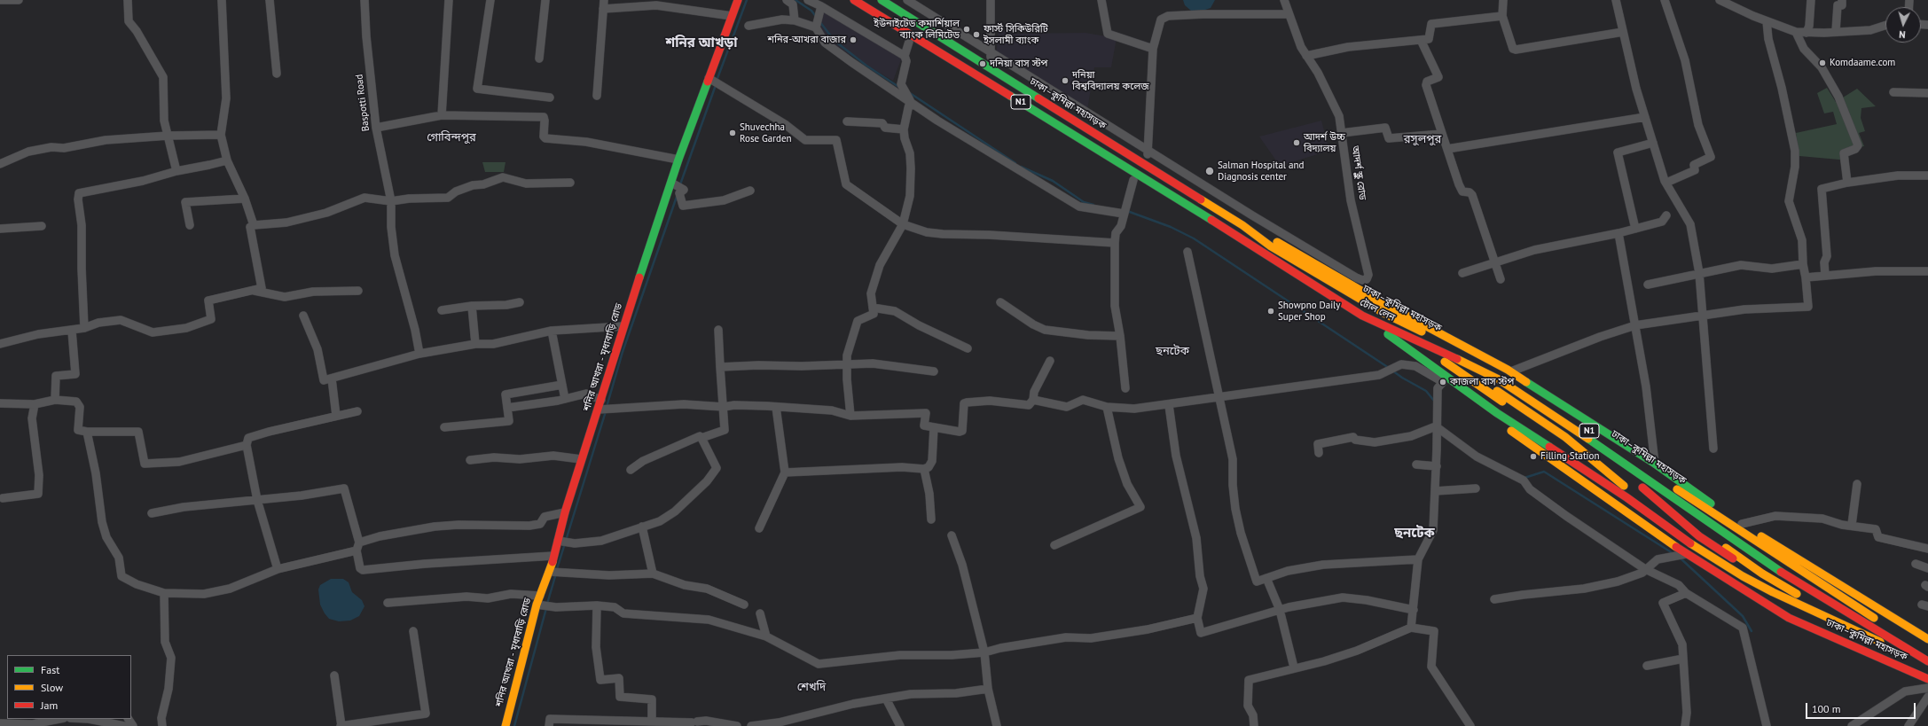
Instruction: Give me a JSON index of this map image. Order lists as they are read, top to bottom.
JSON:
{
  "streets": {
    "main road": [
      "N1",
      "ঢাকা–কুমিল্লা মহাসড়ক",
      "টোল লেন",
      "শনির আখরা - মৃধাবাড়ি রোড"
    ],
    "street": ["Baspotti Road", "আদর্শ স্কুল রোড"]
  },
  "crossings": [
    ["ঢাকা–কুমিল্লা মহাসড়ক", "টোল লেন"]
  ],
  "districts": [
    "শনির আখড়া",
    "গোবিন্দপুর",
    "রসুলপুর",
    "ছনটেক",
    "ছনটেক",
    "শেখদি"
  ],
  "places": [
    "ইউনাইটেড কমার্শিয়াল ব্যাংক লিমিটেড",
    "ফার্স্ট সিকিউরিটি ইসলামী ব্যাংক",
    "শনির-আখরা বাজার",
    "Komdaame.com",
    "দনিয়া বাস স্টপ",
    "দনিয়া বিশ্ববিদ্যালয় কলেজ",
    "Shuvechha Rose Garden",
    "আদর্শ উচ্চ বিদ্যালয়",
    "Salman Hospital and Diagnosis center",
    "Showpno Daily Super Shop",
    "কাজলা বাস স্টপ",
    "Filling Station"
  ],
  "legend": ["Fast", "Slow", "Jam"],
  "scale_bar": "100 m",
  "north": "bottom"
}
